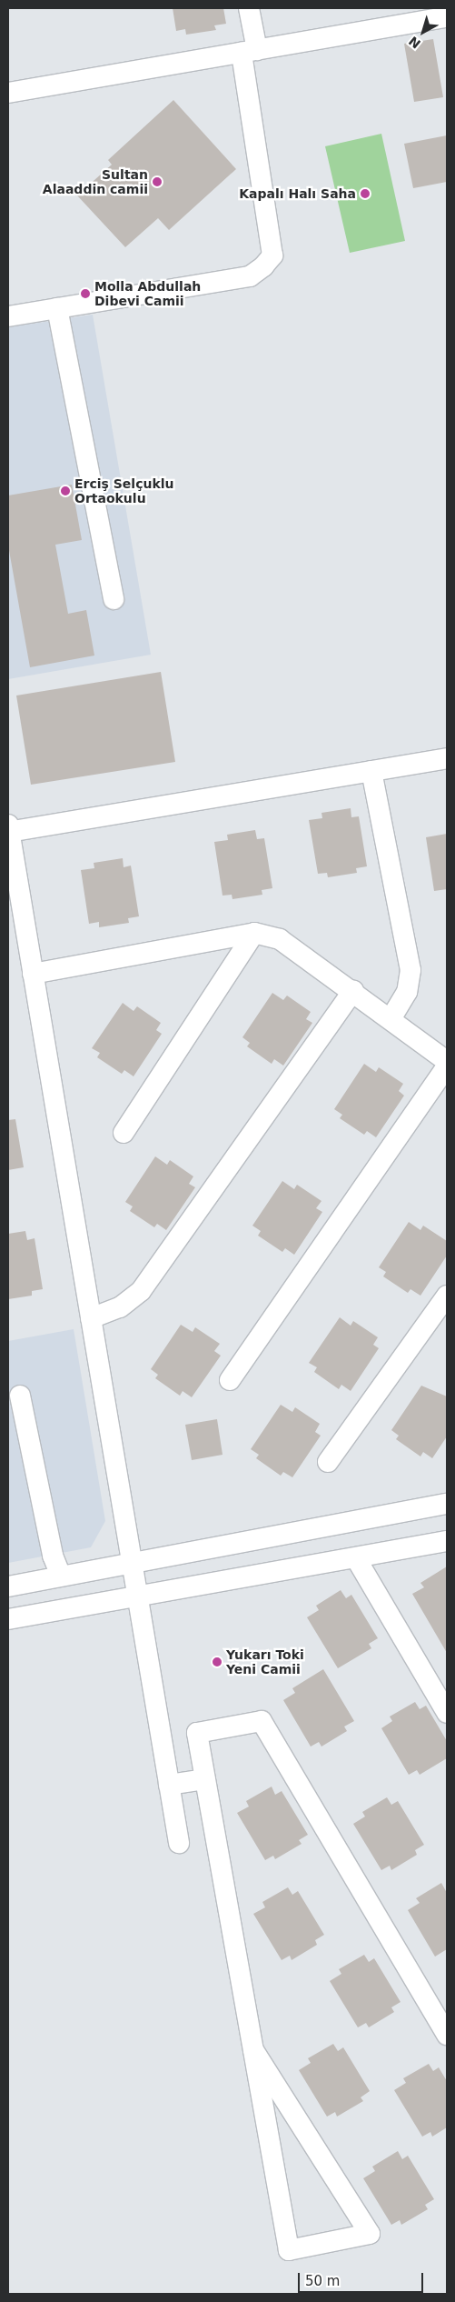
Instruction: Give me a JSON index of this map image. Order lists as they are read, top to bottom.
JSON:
{
  "places": [
    "Sultan Alaaddin camii",
    "Kapalı Halı Saha",
    "Molla Abdullah Dibevi Camii",
    "Erciş Selçuklu Ortaokulu",
    "Yukarı Toki Yeni Camii"
  ],
  "scale_bar": "50 m",
  "north": "bottom left"
}
